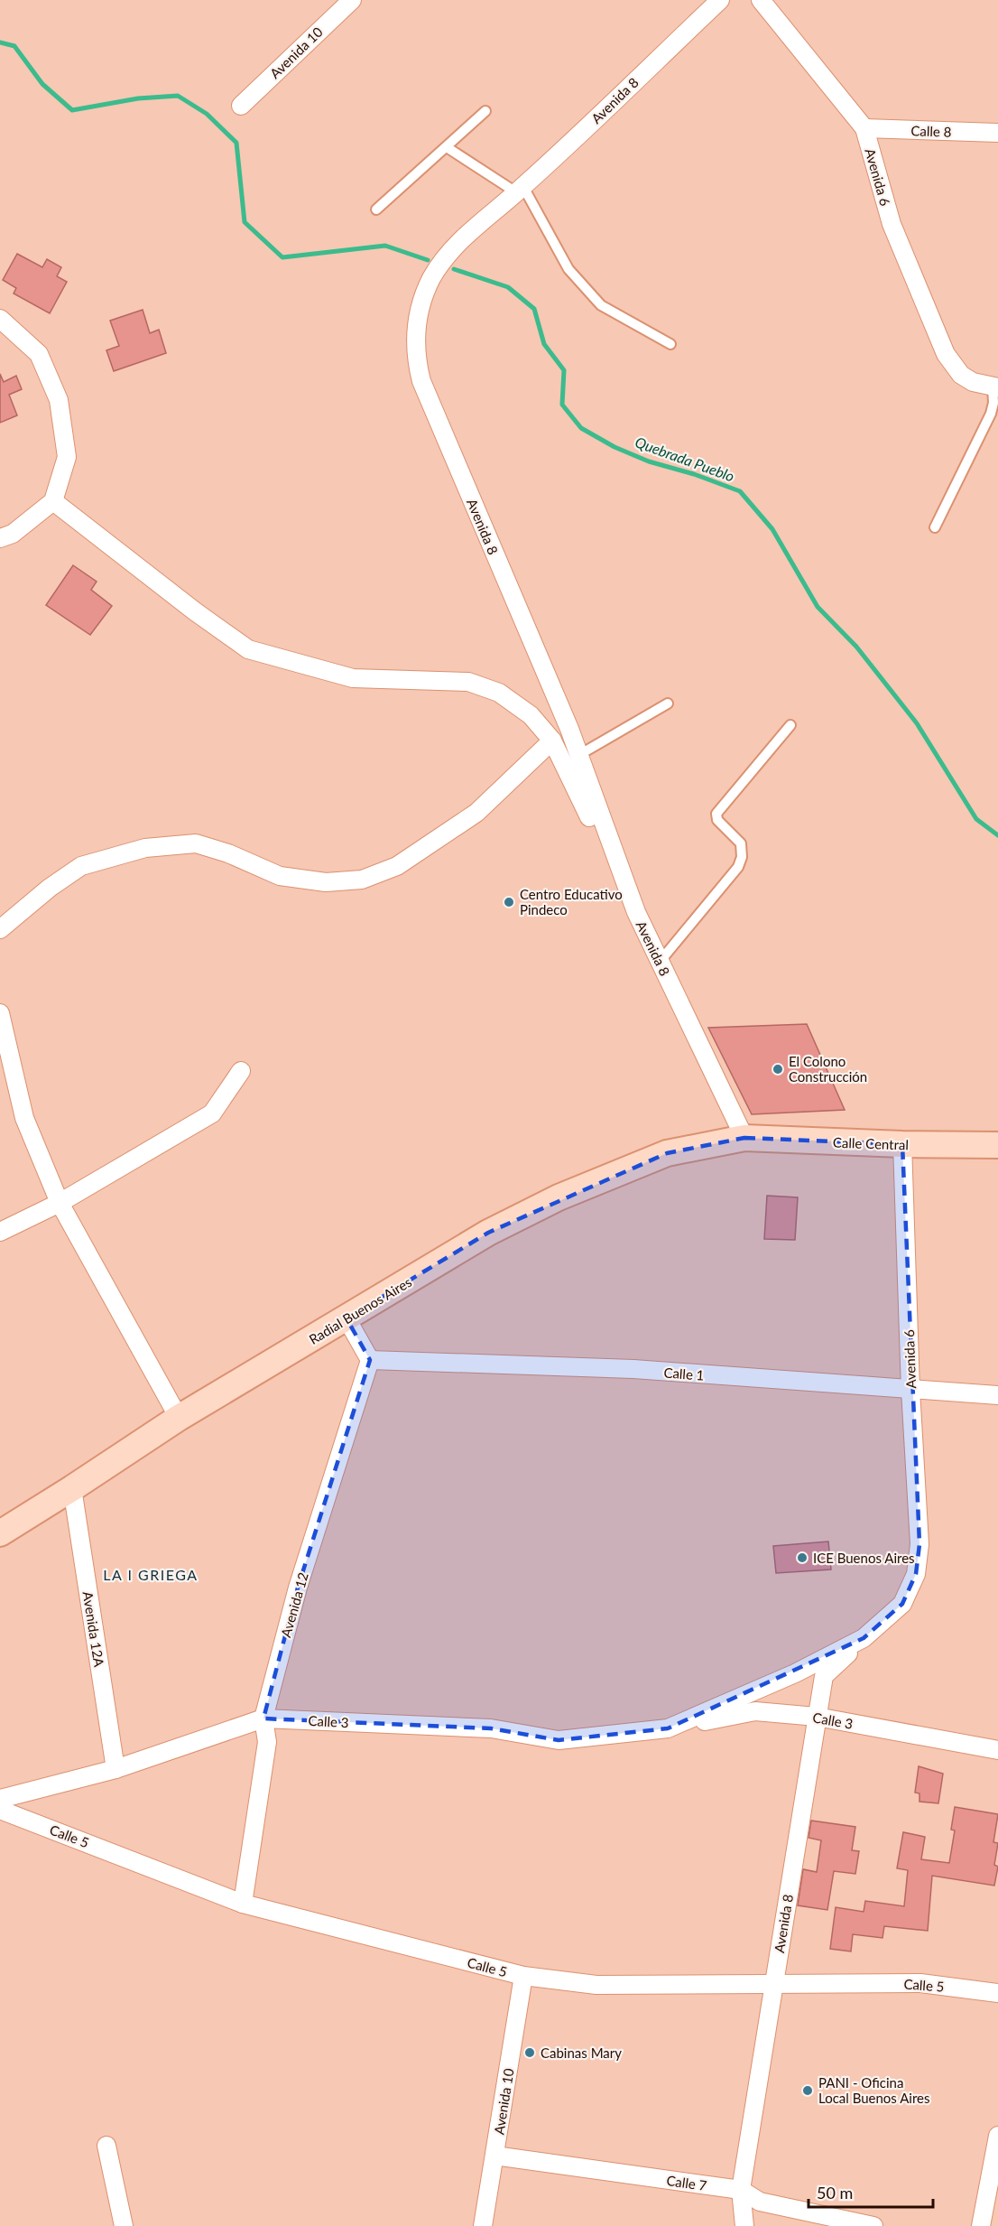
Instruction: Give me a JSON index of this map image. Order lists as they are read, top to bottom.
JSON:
{
  "streets": {
    "main road": ["Calle Central", "Radial Buenos Aires"],
    "street": [
      "Avenida 10",
      "Avenida 8",
      "Calle 8",
      "Avenida 6",
      "Calle 1",
      "Avenida 12",
      "Avenida 12A",
      "Calle 3",
      "Calle 5",
      "Calle 7"
    ]
  },
  "crossings": [
    ["Avenida 10", "Calle 5"],
    ["Avenida 10", "Calle 7"],
    ["Avenida 8", "Calle Central"],
    ["Avenida 8", "Radial Buenos Aires"],
    ["Avenida 8", "Calle 3"],
    ["Avenida 8", "Calle 5"],
    ["Avenida 8", "Calle 7"],
    ["Calle 8", "Avenida 6"],
    ["Avenida 6", "Calle Central"],
    ["Avenida 6", "Calle 1"],
    ["Avenida 6", "Calle 3"],
    ["Calle Central", "Radial Buenos Aires"],
    ["Radial Buenos Aires", "Avenida 12A"],
    ["Calle 1", "Avenida 12"],
    ["Avenida 12", "Calle 3"],
    ["Avenida 12", "Calle 5"],
    ["Avenida 12A", "Calle 3"]
  ],
  "districts": ["LA I GRIEGA"],
  "water": ["Quebrada Pueblo"],
  "places": [
    "Centro Educativo Pindeco",
    "El Colono Construcción",
    "ICE Buenos Aires",
    "Cabinas Mary",
    "PANI - Oficina Local Buenos Aires"
  ],
  "scale_bar": "50 m"
}
